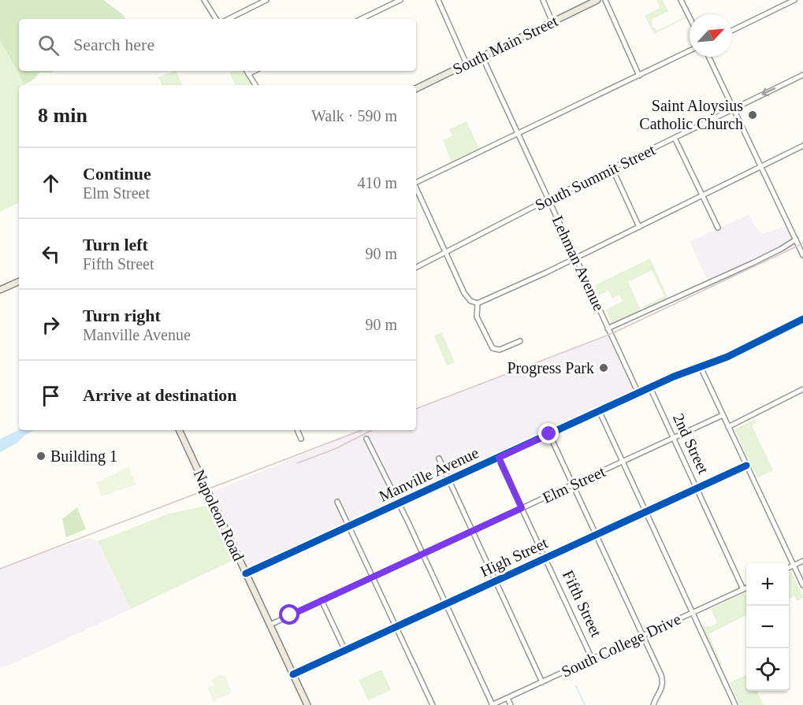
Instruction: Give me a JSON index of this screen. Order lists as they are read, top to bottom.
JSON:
{
  "streets": {
    "main road": ["South Main Street", "Napoleon Road"],
    "street": [
      "South Summit Street",
      "Lehman Avenue",
      "2nd Street",
      "Manville Avenue",
      "Elm Street",
      "High Street",
      "Fifth Street",
      "South College Drive"
    ]
  },
  "crossings": [
    ["South Main Street", "Lehman Avenue"],
    ["South Summit Street", "Lehman Avenue"],
    ["Lehman Avenue", "Manville Avenue"],
    ["2nd Street", "Manville Avenue"],
    ["2nd Street", "Elm Street"],
    ["2nd Street", "High Street"],
    ["2nd Street", "South College Drive"],
    ["Manville Avenue", "Napoleon Road"],
    ["Manville Avenue", "Fifth Street"],
    ["Elm Street", "Napoleon Road"],
    ["Elm Street", "Fifth Street"],
    ["Napoleon Road", "High Street"],
    ["High Street", "Fifth Street"],
    ["Fifth Street", "South College Drive"]
  ],
  "places": ["Saint Aloysius Catholic Church", "Progress Park", "Building 1"],
  "north": "top right",
  "page": {
    "search": "Search here",
    "heading": ["8 min", "Walk · 590 m"],
    "list": [
      ["Continue", "Elm Street", "410 m"],
      ["Turn left", "Fifth Street", "90 m"],
      ["Turn right", "Manville Avenue", "90 m"],
      "Arrive at destination"
    ],
    "map_buttons": ["+", "−"]
  }
}
